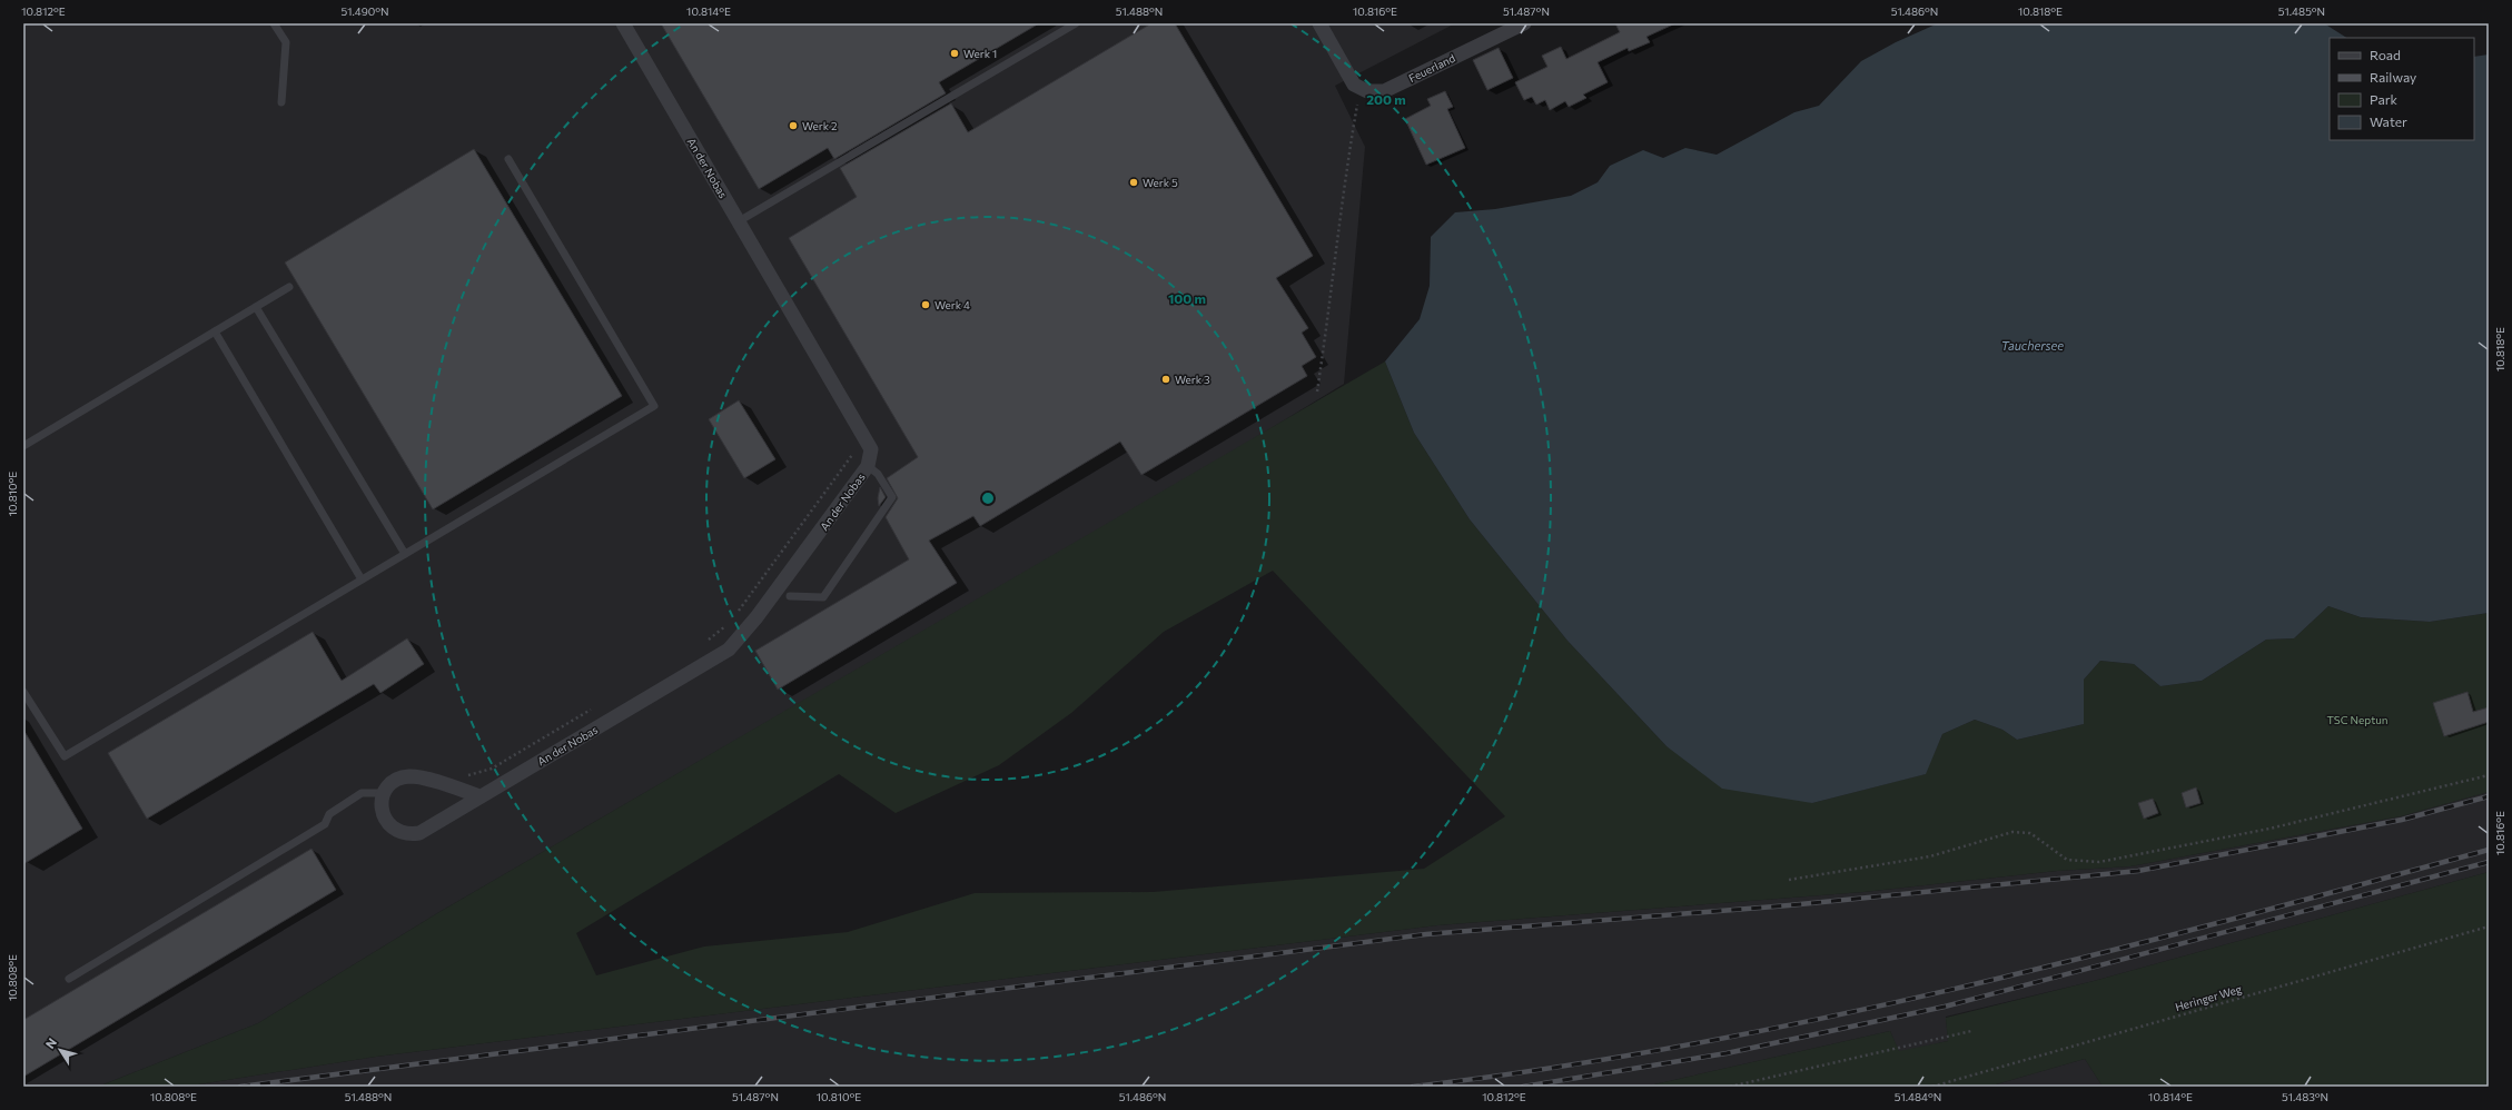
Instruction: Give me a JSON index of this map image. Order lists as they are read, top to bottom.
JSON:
{
  "streets": {
    "street": ["Feuerland", "An der Nobas"],
    "path": ["Heringer Weg"]
  },
  "water": ["Tauchersee"],
  "parks": ["TSC Neptun"],
  "places": [
    "Werk 1",
    "Werk 2",
    "Werk 5",
    "Werk 4",
    "Werk 3"
  ],
  "legend": [
    "Road",
    "Railway",
    "Park",
    "Water"
  ],
  "north": "top left",
  "coordinates": [
    "10.812°E",
    "51.490°N",
    "10.814°E",
    "51.488°N",
    "10.816°E",
    "51.487°N",
    "51.486°N",
    "10.818°E",
    "51.485°N",
    "10.810°E",
    "10.808°E",
    "51.484°N",
    "51.483°N"
  ],
  "rings": ["200 m", "100 m"]
}
